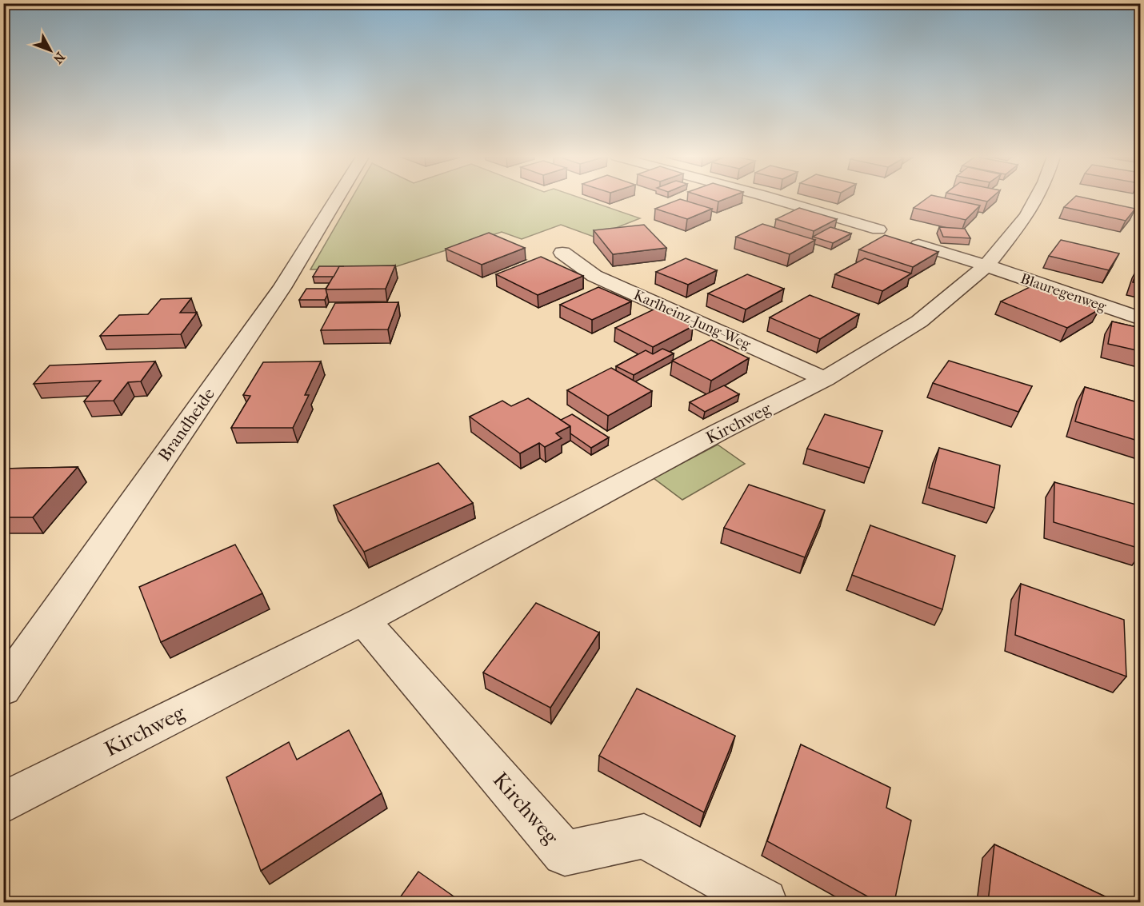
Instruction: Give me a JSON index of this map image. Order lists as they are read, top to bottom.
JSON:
{
  "streets": {
    "street": [
      "Blauregenweg",
      "Karlheinz-Jung-Weg",
      "Kirchweg",
      "Brandheide"
    ]
  },
  "crossings": [
    ["Blauregenweg", "Kirchweg"],
    ["Karlheinz-Jung-Weg", "Kirchweg"]
  ],
  "north": "bottom right"
}
